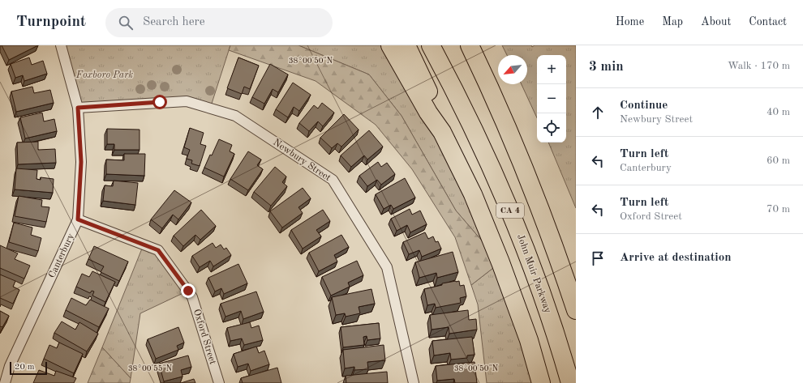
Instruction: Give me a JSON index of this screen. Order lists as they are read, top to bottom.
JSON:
{
  "streets": {
    "highway": ["CA 4", "John Muir Parkway"],
    "street": ["Newbury Street", "Canterbury", "Oxford Street"]
  },
  "crossings": [
    ["Newbury Street", "Canterbury"],
    ["Canterbury", "Oxford Street"]
  ],
  "parks": ["Foxboro Park"],
  "scale_bar": "20 m",
  "north": "bottom left",
  "page": {
    "header": "Turnpoint",
    "search": "Search here",
    "nav": [
      "Home",
      "Map",
      "About",
      "Contact"
    ],
    "heading": ["3 min", "Walk · 170 m"],
    "map_buttons": ["+", "−"],
    "list": [
      ["Continue", "Newbury Street", "40 m"],
      ["Turn left", "Canterbury", "60 m"],
      ["Turn left", "Oxford Street", "70 m"],
      "Arrive at destination"
    ],
    "scale": "20 m"
  },
  "coordinates": ["38°00'50\"N", "38°00'55\"N"]
}
